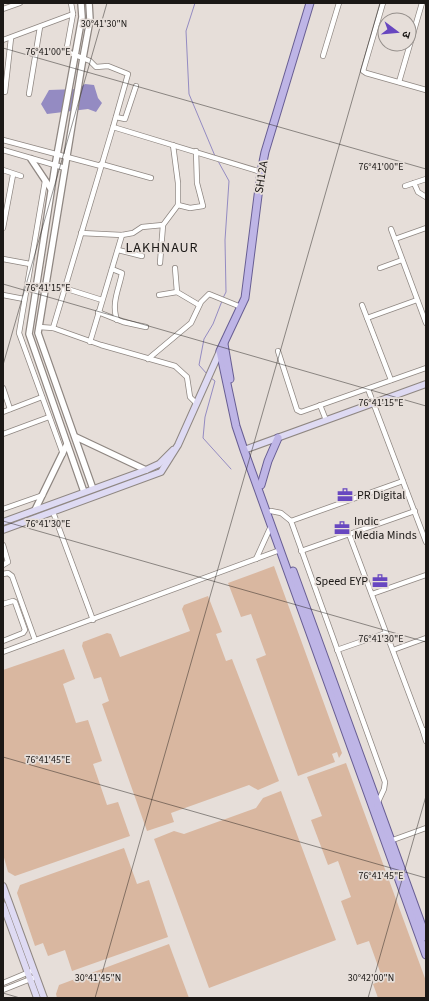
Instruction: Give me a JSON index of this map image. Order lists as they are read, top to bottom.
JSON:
{
  "streets": {
    "main road": ["SH12A"]
  },
  "districts": ["LAKHNAUR"],
  "places": {
    "office": ["PR Digital", "Indic Media Minds", "Speed EYP"]
  },
  "north": "right",
  "coordinates": [
    "30°41'30\"N",
    "76°41'00\"E",
    "76°41'15\"E",
    "76°41'30\"E",
    "76°41'45\"E",
    "30°41'45\"N",
    "30°42'00\"N"
  ]
}
